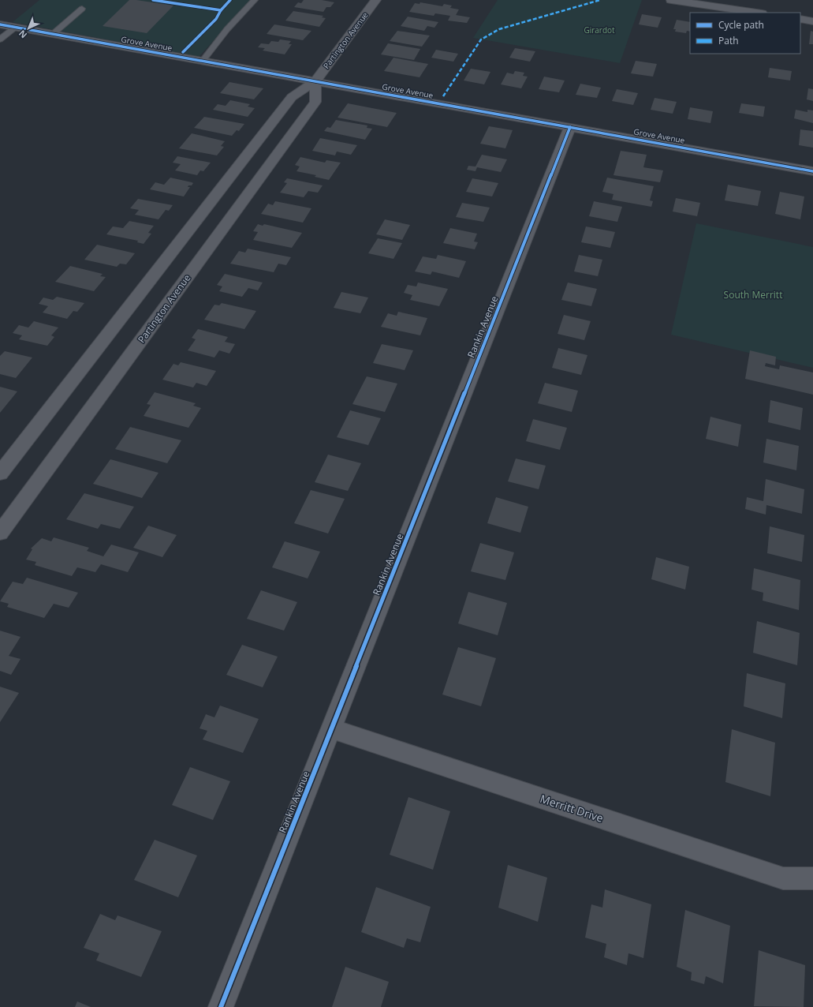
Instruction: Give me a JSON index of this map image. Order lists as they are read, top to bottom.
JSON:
{
  "streets": {
    "street": [
      "Partington Avenue",
      "Grove Avenue",
      "Rankin Avenue",
      "Merritt Drive"
    ]
  },
  "crossings": [
    ["Partington Avenue", "Grove Avenue"],
    ["Grove Avenue", "Rankin Avenue"],
    ["Rankin Avenue", "Merritt Drive"]
  ],
  "parks": ["Girardot", "South Merritt"],
  "legend": ["Cycle path", "Path"],
  "north": "bottom left"
}
